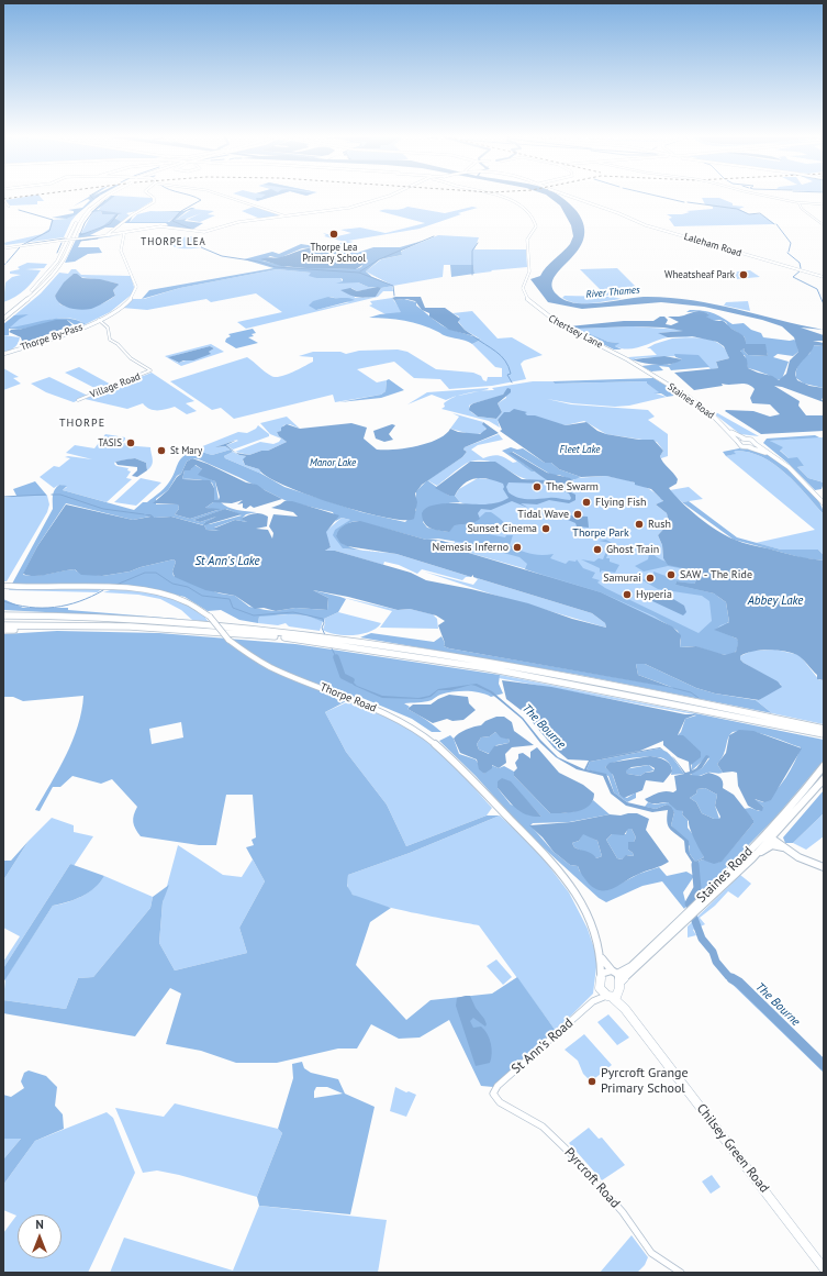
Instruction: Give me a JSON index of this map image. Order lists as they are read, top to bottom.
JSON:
{
  "streets": {
    "main road": [
      "Laleham Road",
      "Chertsey Lane",
      "Thorpe By-Pass",
      "Staines Road",
      "Thorpe Road",
      "Chilsey Green Road"
    ],
    "street": ["Village Road", "St Ann's Road", "Pyrcroft Road"]
  },
  "crossings": [
    ["Chertsey Lane", "Staines Road"],
    ["Staines Road", "Thorpe Road"],
    ["Staines Road", "St Ann's Road"],
    ["Staines Road", "Chilsey Green Road"],
    ["Thorpe Road", "St Ann's Road"],
    ["Thorpe Road", "Chilsey Green Road"],
    ["St Ann's Road", "Chilsey Green Road"],
    ["St Ann's Road", "Pyrcroft Road"]
  ],
  "districts": ["THORPE LEA", "THORPE"],
  "water": [
    "River Thames",
    "Fleet Lake",
    "Manor Lake",
    "St Ann's Lake",
    "Abbey Lake",
    "The Bourne"
  ],
  "parks": ["Thorpe Park"],
  "places": [
    "Thorpe Lea Primary School",
    "Wheatsheaf Park",
    "TASIS",
    "St Mary",
    "The Swarm",
    "Flying Fish",
    "Tidal Wave",
    "Rush",
    "Sunset Cinema",
    "Nemesis Inferno",
    "Ghost Train",
    "SAW - The Ride",
    "Samurai",
    "Hyperia",
    "Pyrcroft Grange Primary School"
  ],
  "north": "top"
}
